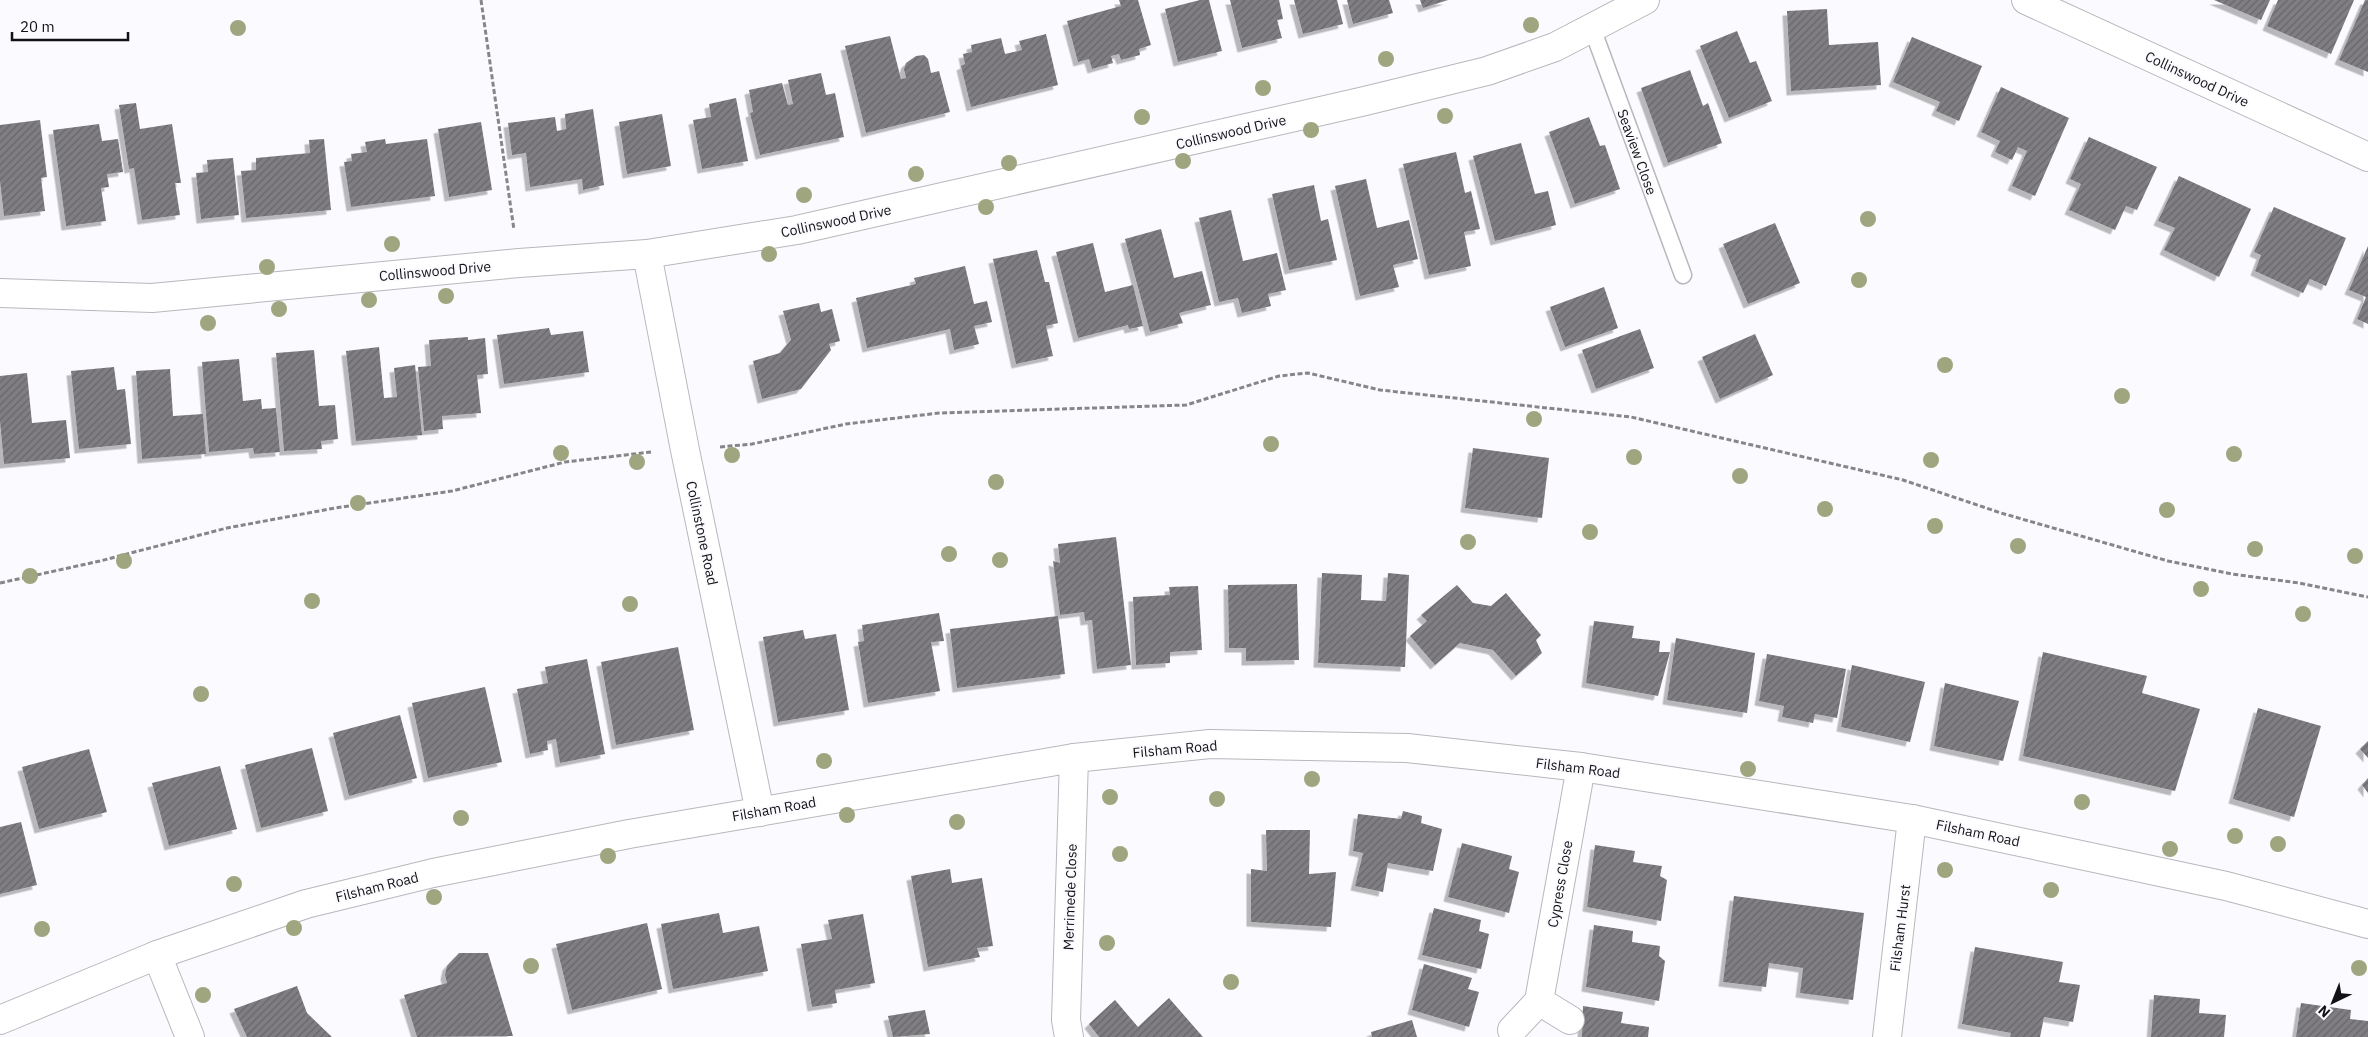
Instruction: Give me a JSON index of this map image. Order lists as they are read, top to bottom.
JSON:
{
  "streets": {
    "street": [
      "Collinswood Drive",
      "Collinstone Road",
      "Filsham Road",
      "Cypress Close",
      "Merrimede Close",
      "Filsham Hurst"
    ],
    "lane": ["Seaview Close"]
  },
  "crossings": [
    ["Collinswood Drive", "Seaview Close"],
    ["Collinswood Drive", "Collinstone Road"],
    ["Collinstone Road", "Filsham Road"],
    ["Filsham Road", "Cypress Close"],
    ["Filsham Road", "Merrimede Close"],
    ["Filsham Road", "Filsham Hurst"]
  ],
  "scale_bar": "20 m",
  "north": "bottom left"
}
